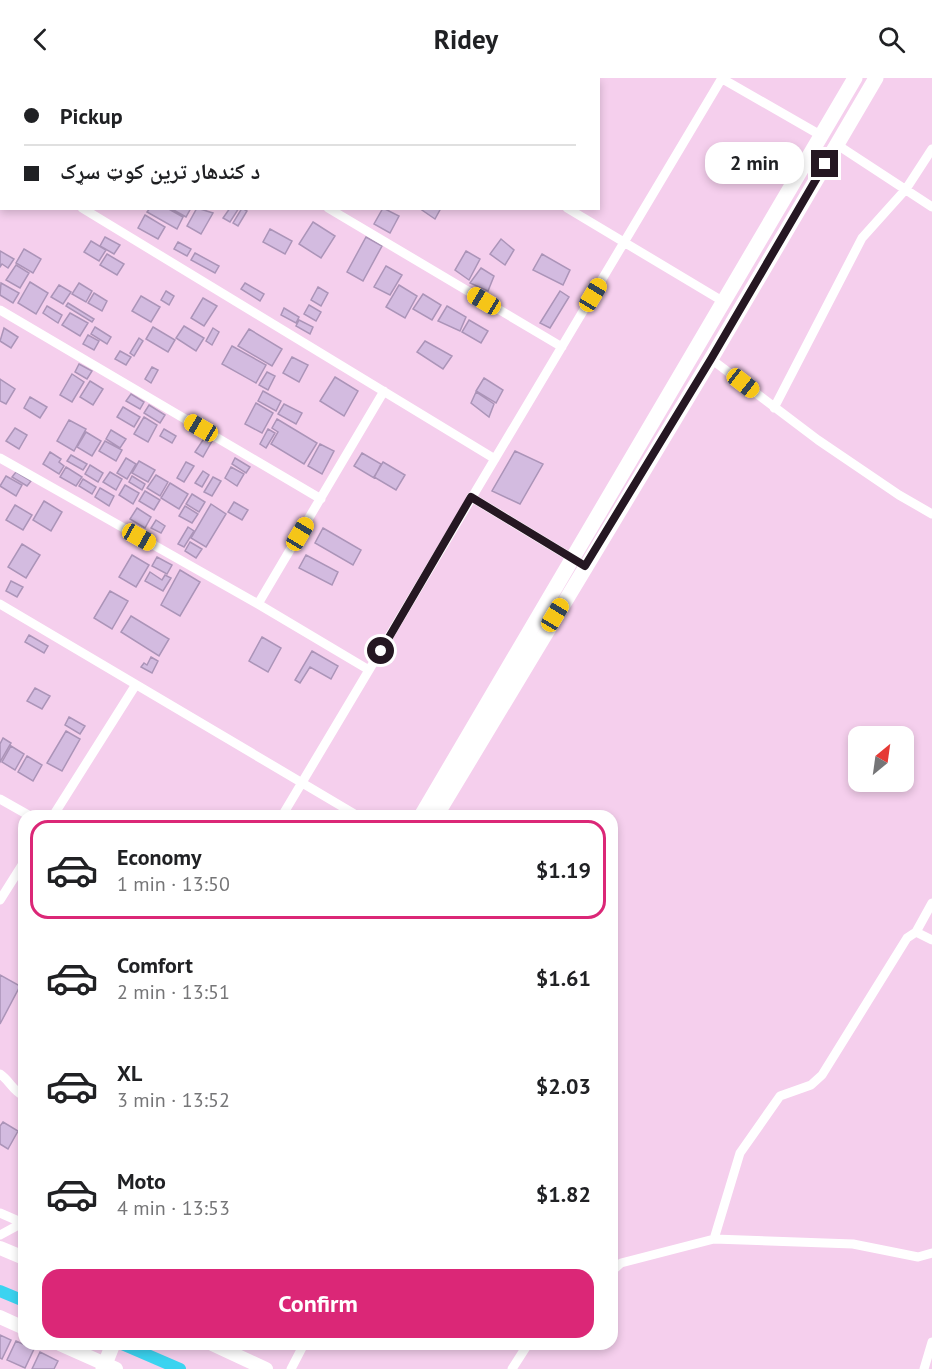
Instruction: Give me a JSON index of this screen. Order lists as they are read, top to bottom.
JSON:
{
  "north": "top right",
  "page": {
    "header": "Ridey",
    "banner": ["Pickup", "د کندهار ترين کوټ سړک"],
    "bubble": "2 min",
    "list": [
      {
        "name": "Economy",
        "note": "1 min · 13:50",
        "value": "$1.19"
      },
      {
        "name": "Comfort",
        "note": "2 min · 13:51",
        "value": "$1.61"
      },
      {
        "name": "XL",
        "note": "3 min · 13:52",
        "value": "$2.03"
      },
      {
        "name": "Moto",
        "note": "4 min · 13:53",
        "value": "$1.82"
      }
    ],
    "buttons": "Confirm"
  }
}
